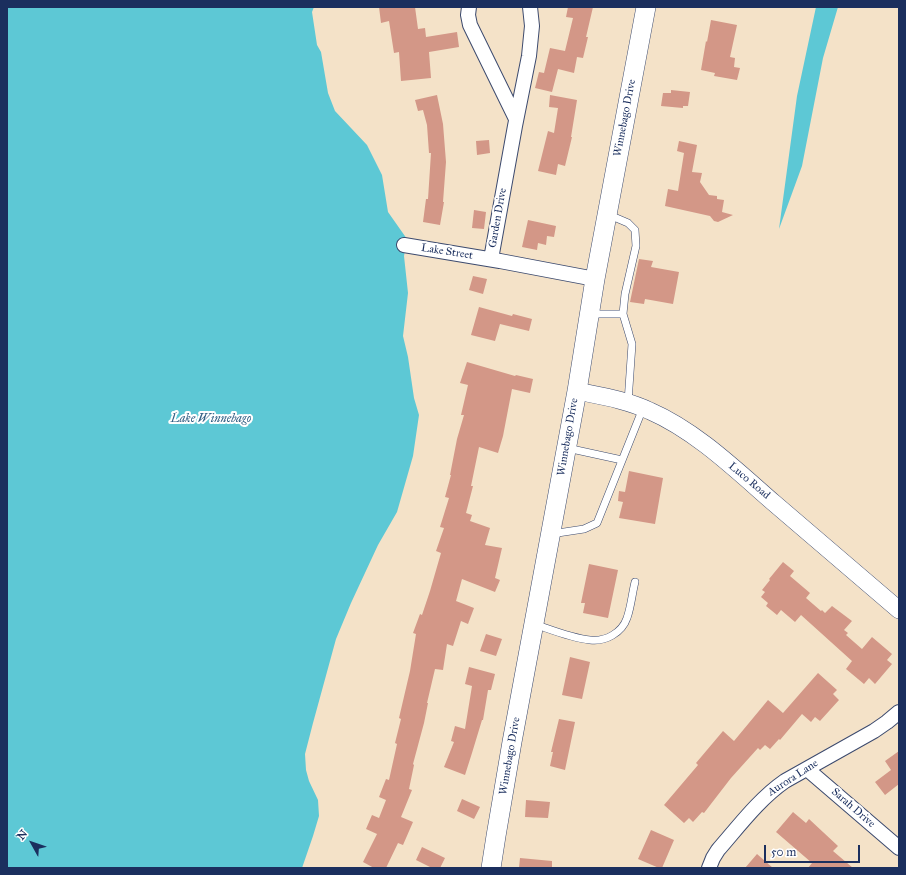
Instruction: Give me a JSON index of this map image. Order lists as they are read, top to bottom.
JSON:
{
  "streets": {
    "main road": ["Winnebago Drive"],
    "street": [
      "Garden Drive",
      "Lake Street",
      "Luco Road",
      "Aurora Lane",
      "Sarah Drive"
    ]
  },
  "crossings": [
    ["Winnebago Drive", "Garden Drive"],
    ["Winnebago Drive", "Luco Road"],
    ["Garden Drive", "Lake Street"],
    ["Aurora Lane", "Sarah Drive"]
  ],
  "water": ["Lake Winnebago"],
  "scale_bar": "50 m",
  "north": "top left"
}
